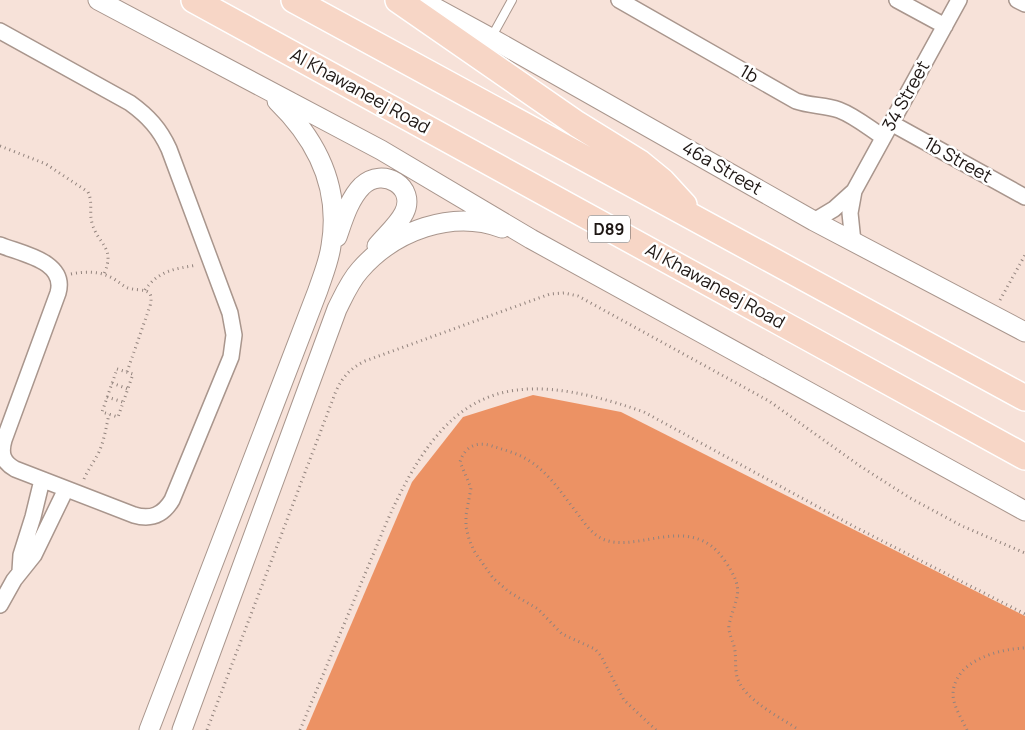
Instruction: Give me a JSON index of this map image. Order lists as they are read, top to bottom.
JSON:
{
  "streets": {
    "highway": ["Al Khawaneej Road", "D89"],
    "street": [
      "1b",
      "34 Street",
      "1b Street",
      "46a Street"
    ]
  },
  "crossings": [
    ["1b", "34 Street"],
    ["34 Street", "1b Street"],
    ["34 Street", "46a Street"]
  ]
}
